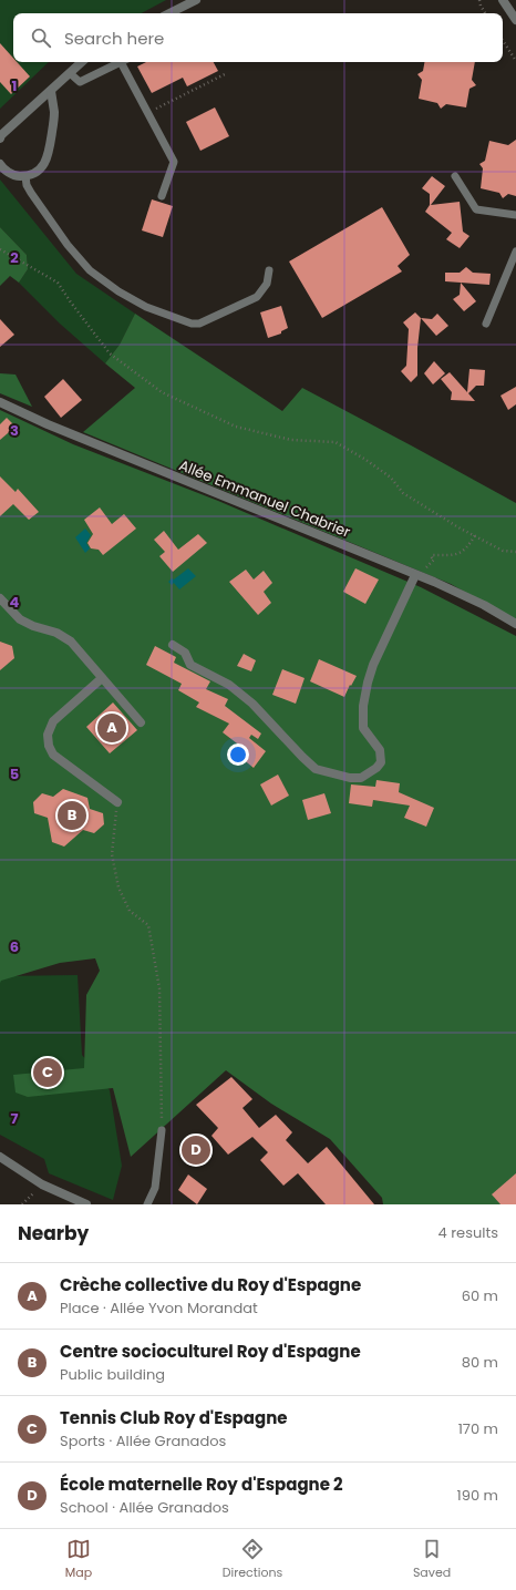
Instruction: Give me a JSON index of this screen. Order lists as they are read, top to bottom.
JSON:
{
  "streets": {
    "street": ["Allée Emmanuel Chabrier"]
  },
  "page": {
    "search": "Search here",
    "pins": [
      "A",
      "B",
      "C",
      "D"
    ],
    "heading": ["Nearby", "4 results"],
    "list": [
      {
        "mark": "A",
        "name": "Crèche collective du Roy d'Espagne",
        "note": "Place · Allée Yvon Morandat",
        "value": "60 m"
      },
      {
        "mark": "B",
        "name": "Centre socioculturel Roy d'Espagne",
        "note": "Public building",
        "value": "80 m"
      },
      {
        "mark": "C",
        "name": "Tennis Club Roy d'Espagne",
        "note": "Sports · Allée Granados",
        "value": "170 m"
      },
      {
        "mark": "D",
        "name": "École maternelle Roy d'Espagne 2",
        "note": "School · Allée Granados",
        "value": "190 m"
      }
    ],
    "nav": ["Map", "Directions", "Saved"]
  },
  "grid": {
    "rows": [
      "1",
      "2",
      "3",
      "4",
      "5",
      "6",
      "7"
    ]
  }
}
